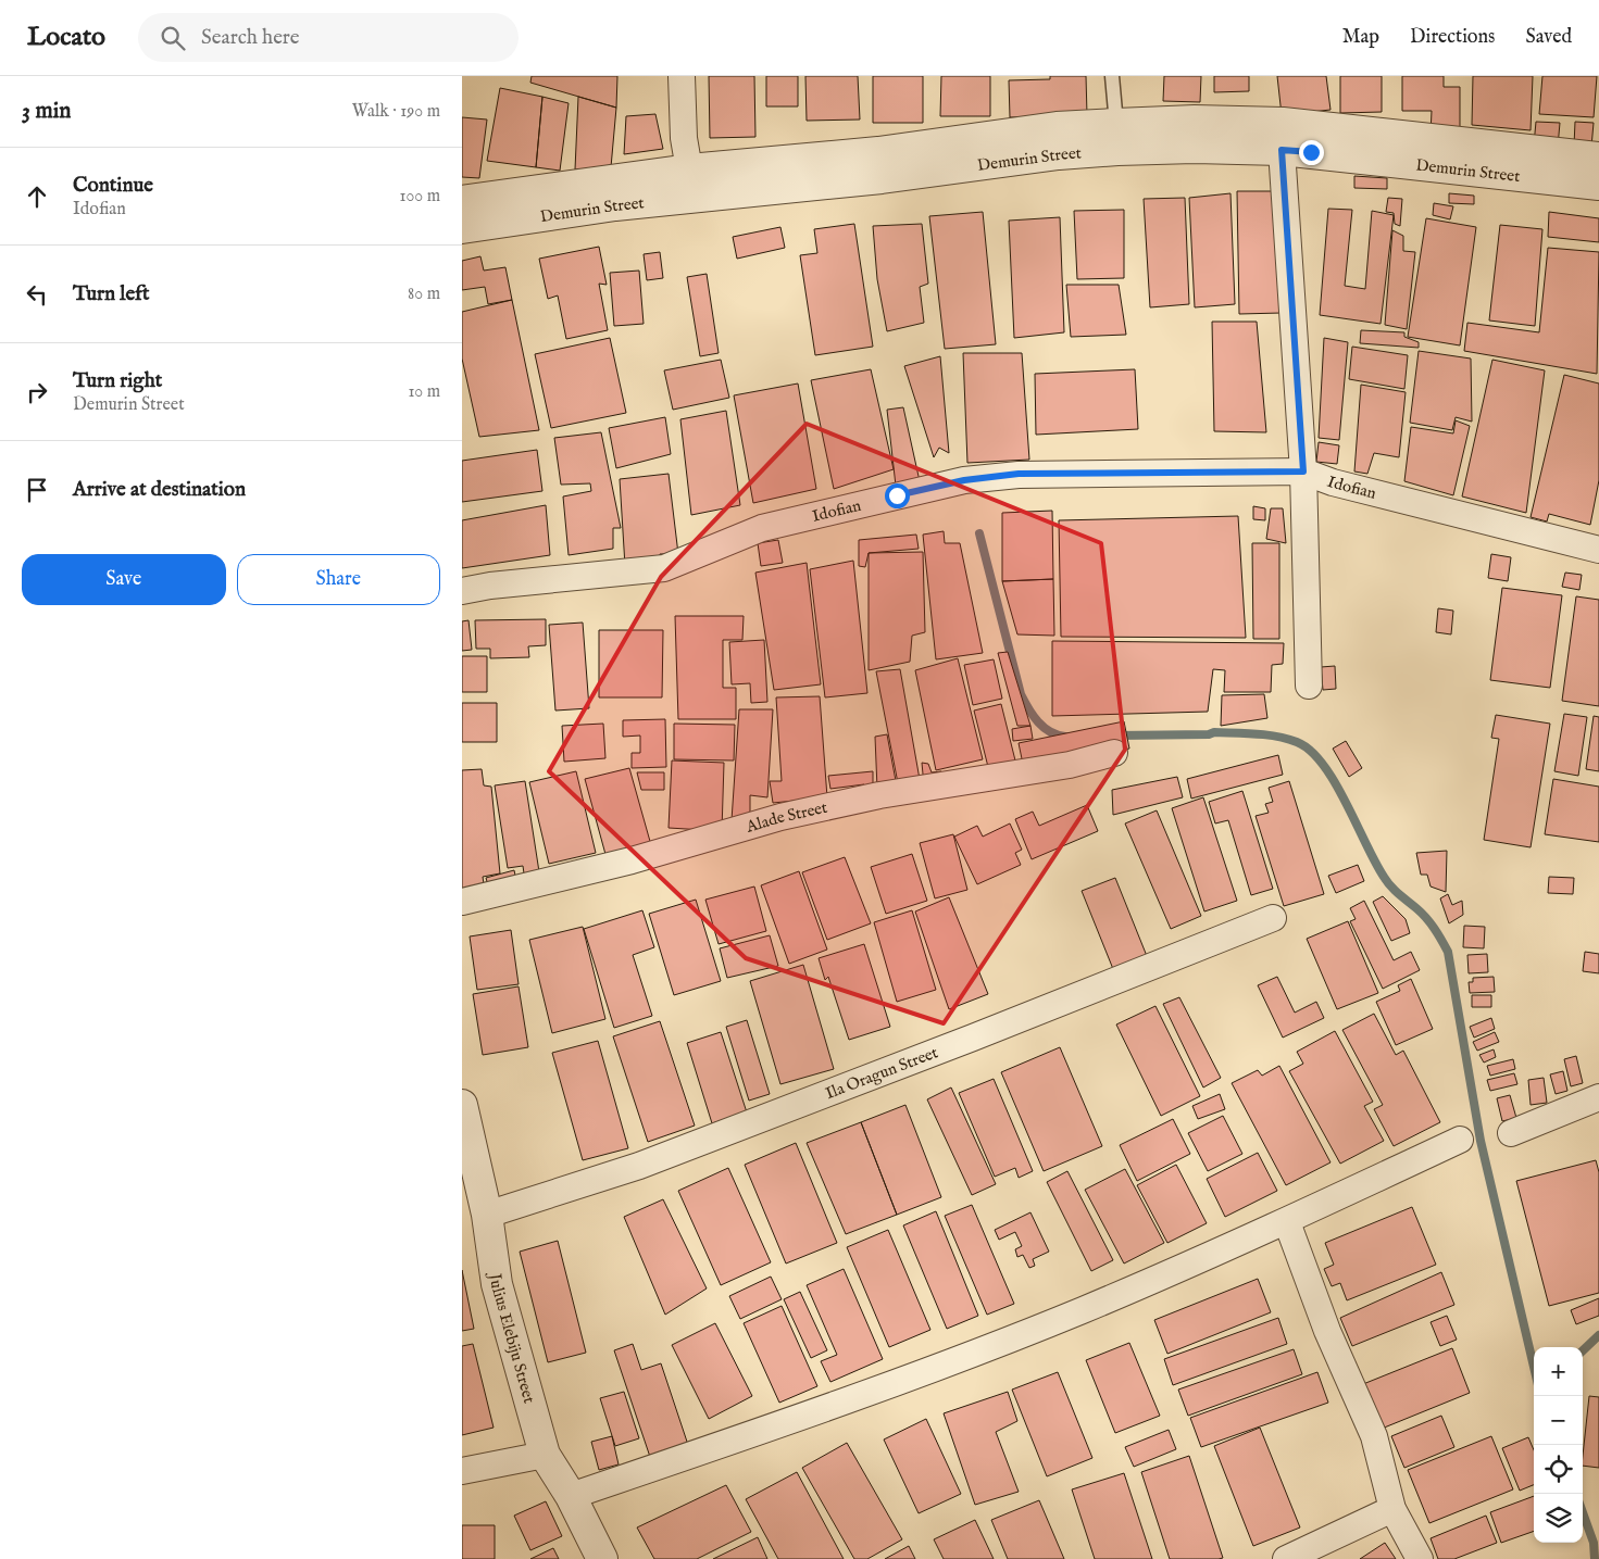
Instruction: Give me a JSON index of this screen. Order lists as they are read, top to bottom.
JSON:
{
  "streets": {
    "street": [
      "Demurin Street",
      "Idofian",
      "Alade Street",
      "Ila Oragun Street",
      "Julius Elebiju Street"
    ]
  },
  "crossings": [
    ["Ila Oragun Street", "Julius Elebiju Street"]
  ],
  "page": {
    "header": "Locato",
    "search": "Search here",
    "nav": ["Map", "Directions", "Saved"],
    "heading": ["3 min", "Walk · 190 m"],
    "list": [
      ["Continue", "Idofian", "100 m"],
      ["Turn left", "80 m"],
      ["Turn right", "Demurin Street", "10 m"],
      "Arrive at destination"
    ],
    "buttons": ["Save", "Share"],
    "map_buttons": ["+", "−"]
  }
}
